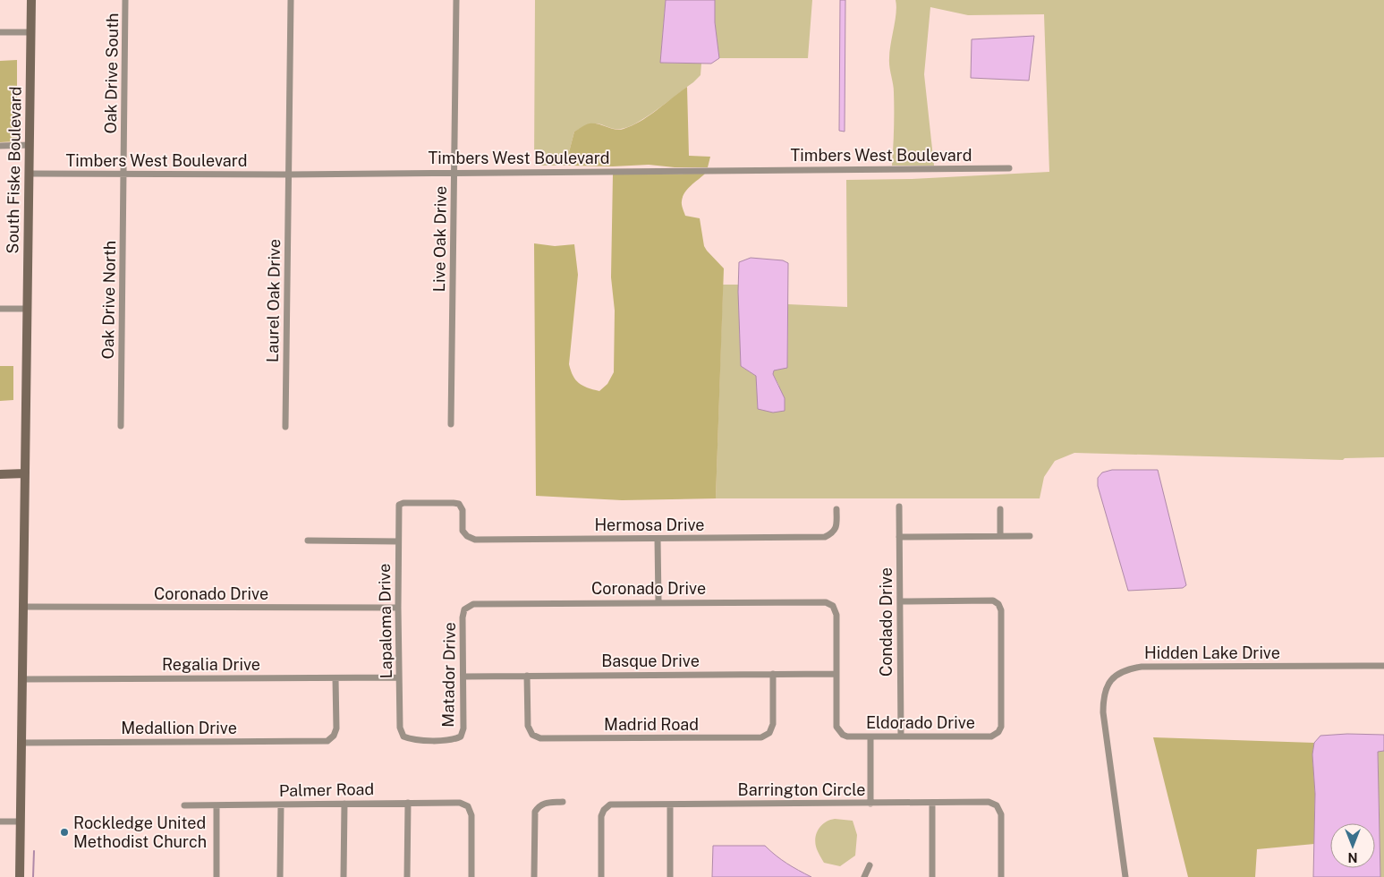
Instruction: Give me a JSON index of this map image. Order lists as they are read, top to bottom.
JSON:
{
  "streets": {
    "main road": ["South Fiske Boulevard"],
    "street": [
      "Oak Drive South",
      "Timbers West Boulevard",
      "Live Oak Drive",
      "Oak Drive North",
      "Laurel Oak Drive",
      "Hermosa Drive",
      "Coronado Drive",
      "Lapaloma Drive",
      "Condado Drive",
      "Hidden Lake Drive",
      "Basque Drive",
      "Regalia Drive",
      "Matador Drive",
      "Eldorado Drive",
      "Madrid Road",
      "Medallion Drive",
      "Palmer Road",
      "Barrington Circle"
    ]
  },
  "crossings": [
    ["Oak Drive South", "Timbers West Boulevard"],
    ["Oak Drive South", "Oak Drive North"],
    ["Timbers West Boulevard", "South Fiske Boulevard"],
    ["Timbers West Boulevard", "Live Oak Drive"],
    ["Timbers West Boulevard", "Oak Drive North"],
    ["Timbers West Boulevard", "Laurel Oak Drive"],
    ["South Fiske Boulevard", "Coronado Drive"],
    ["South Fiske Boulevard", "Regalia Drive"],
    ["South Fiske Boulevard", "Medallion Drive"],
    ["Hermosa Drive", "Lapaloma Drive"],
    ["Coronado Drive", "Lapaloma Drive"],
    ["Coronado Drive", "Basque Drive"],
    ["Coronado Drive", "Matador Drive"],
    ["Coronado Drive", "Eldorado Drive"],
    ["Lapaloma Drive", "Regalia Drive"],
    ["Lapaloma Drive", "Matador Drive"],
    ["Condado Drive", "Eldorado Drive"],
    ["Basque Drive", "Matador Drive"],
    ["Basque Drive", "Eldorado Drive"],
    ["Basque Drive", "Madrid Road"],
    ["Regalia Drive", "Medallion Drive"]
  ],
  "places": ["Rockledge United Methodist Church"],
  "north": "bottom"
}
